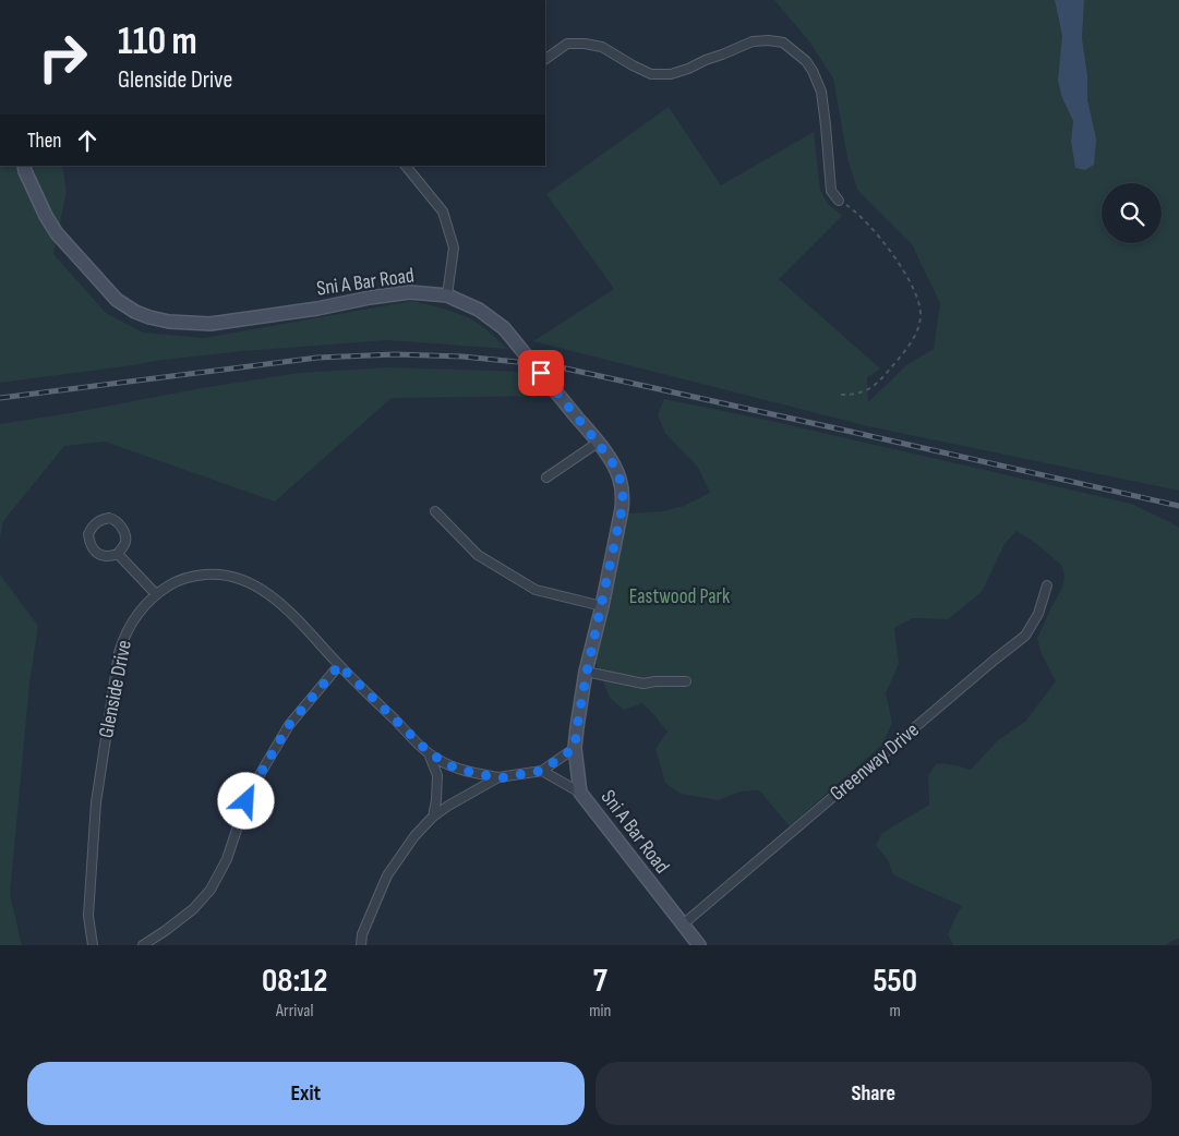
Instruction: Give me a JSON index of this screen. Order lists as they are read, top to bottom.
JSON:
{
  "streets": {
    "street": ["Sni A Bar Road", "Glenside Drive", "Greenway Drive"]
  },
  "crossings": [
    ["Sni A Bar Road", "Greenway Drive"]
  ],
  "parks": ["Eastwood Park"],
  "page": {
    "turn": ["110 m", "Glenside Drive"],
    "then": "Then",
    "eta": [
      "08:12",
      "Arrival",
      "7",
      "min",
      "550",
      "m"
    ],
    "buttons": ["Exit", "Share"]
  }
}
